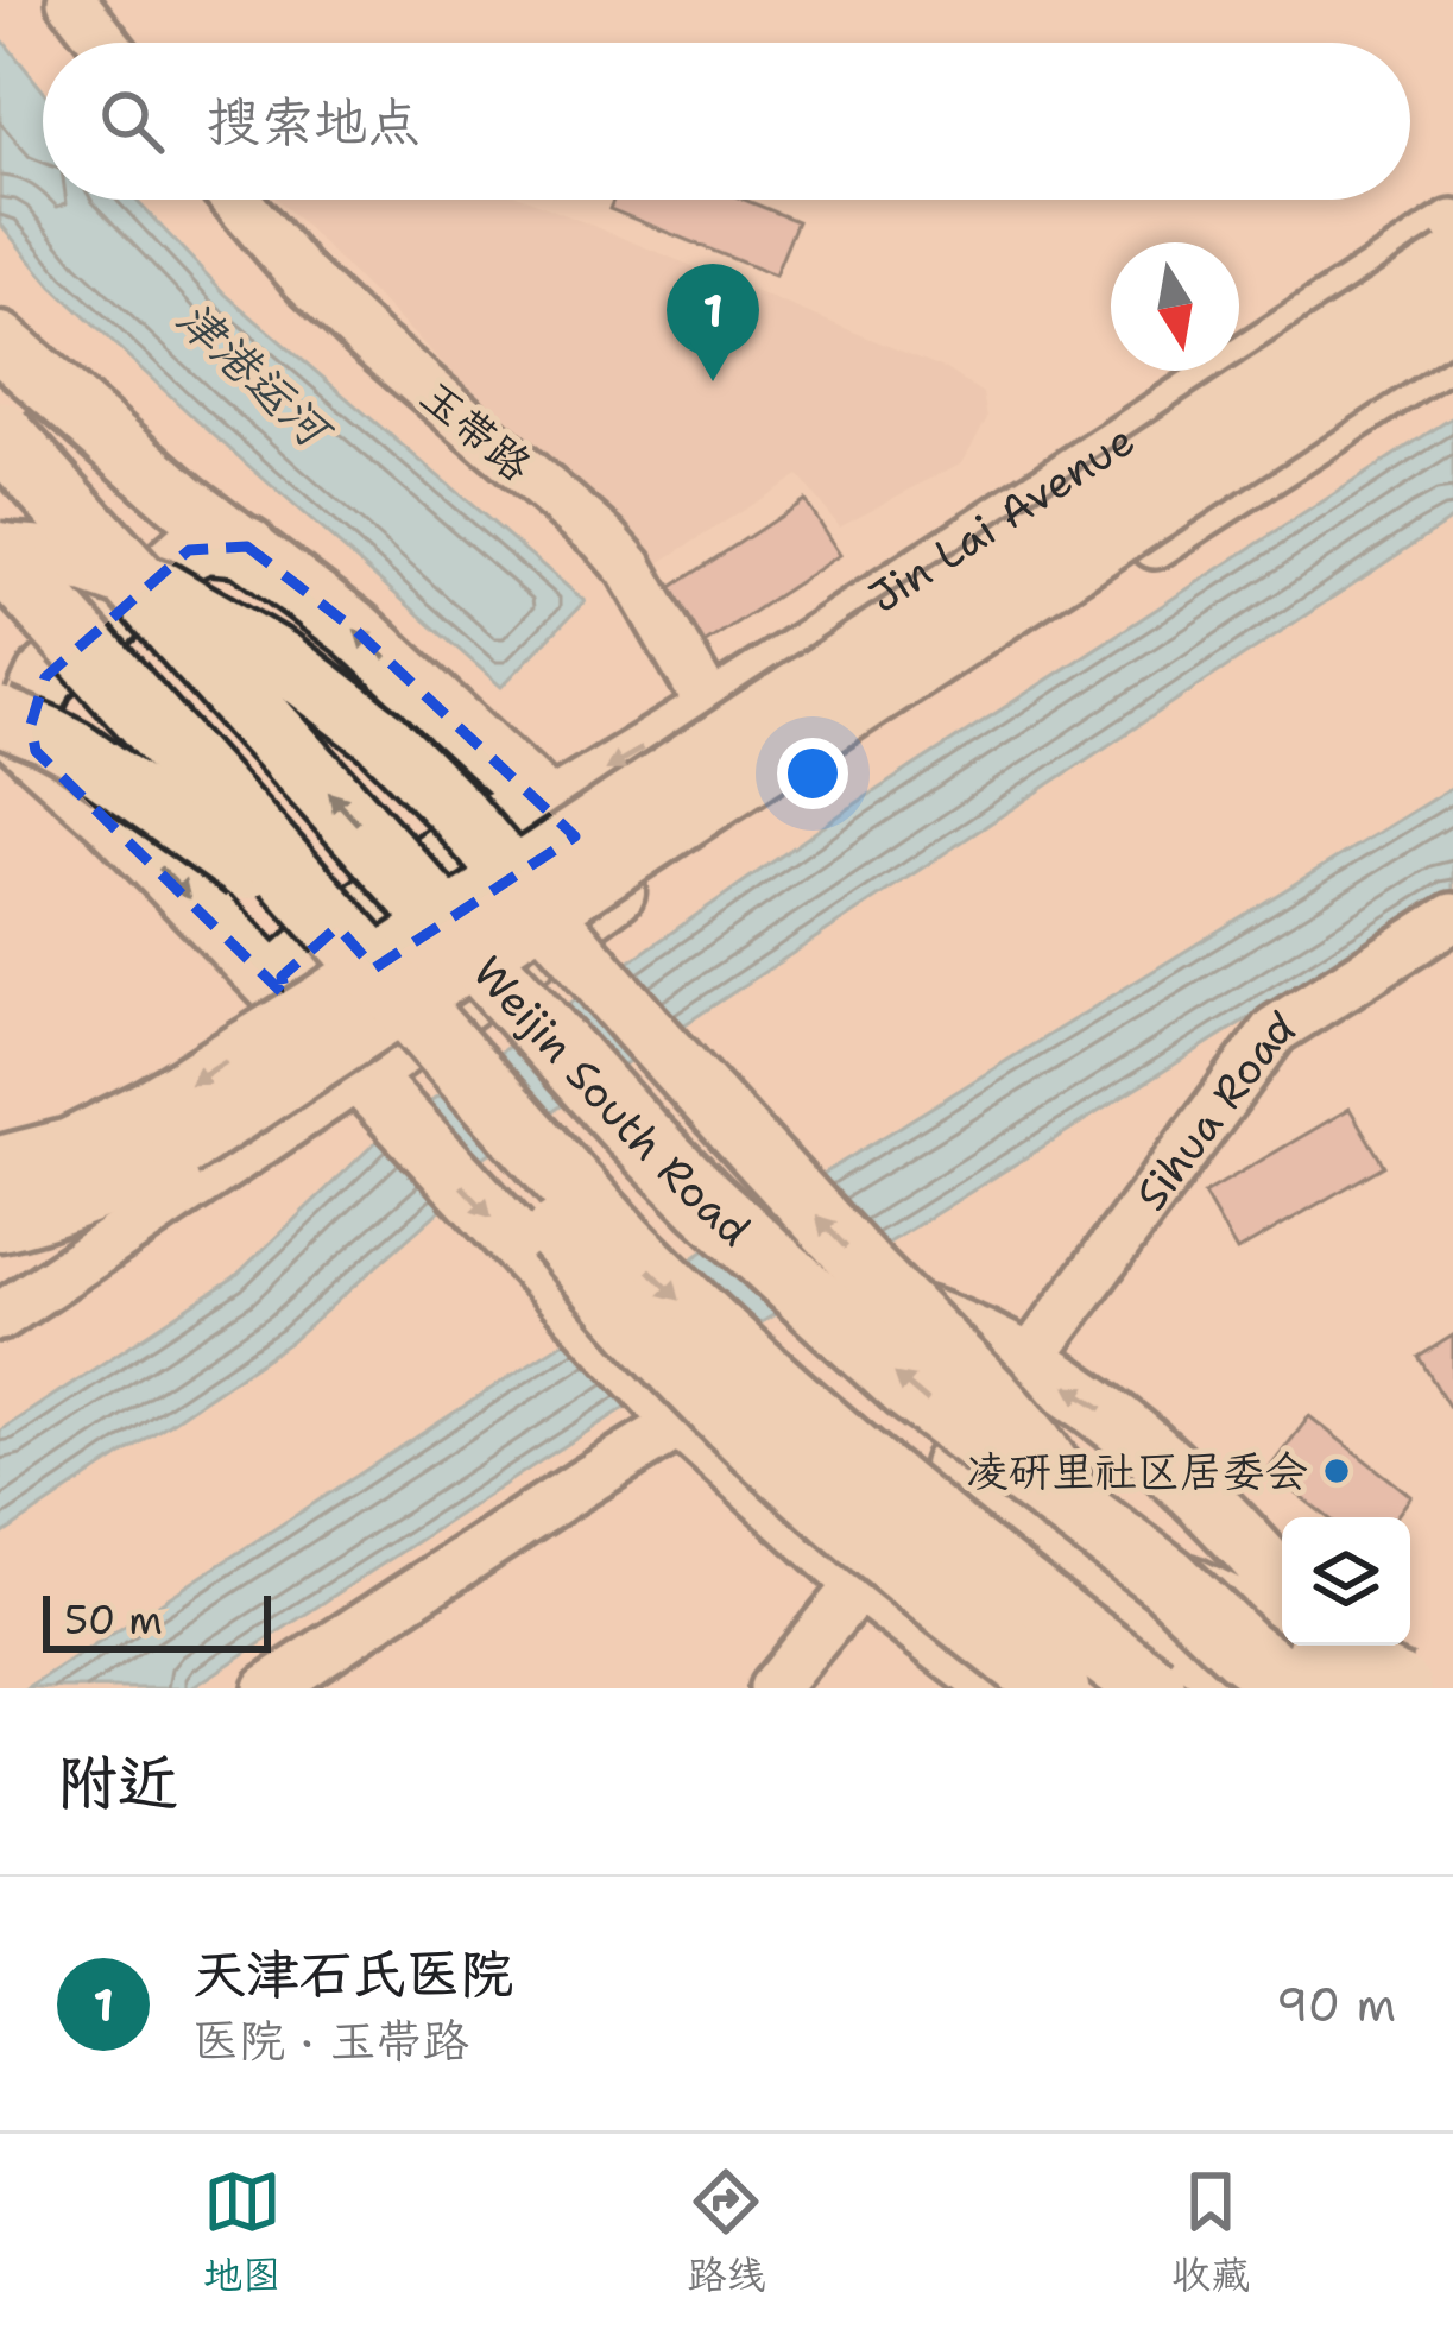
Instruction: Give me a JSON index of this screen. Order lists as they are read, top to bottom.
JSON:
{
  "streets": {
    "highway": ["Weijin South Road"],
    "street": ["玉带路", "Jin Lai Avenue", "Sihua Road"]
  },
  "crossings": [
    ["玉带路", "Jin Lai Avenue"]
  ],
  "water": ["津港运河"],
  "places": ["凌研里社区居委会"],
  "scale_bar": "50 m",
  "north": "bottom",
  "page": {
    "search": "搜索地点",
    "pins": "1",
    "scale": "50 m",
    "heading": "附近",
    "list": [
      {
        "mark": "1",
        "name": "天津石氏医院",
        "note": "医院 · 玉带路",
        "value": "90 m"
      }
    ],
    "nav": ["地图", "路线", "收藏"]
  }
}
